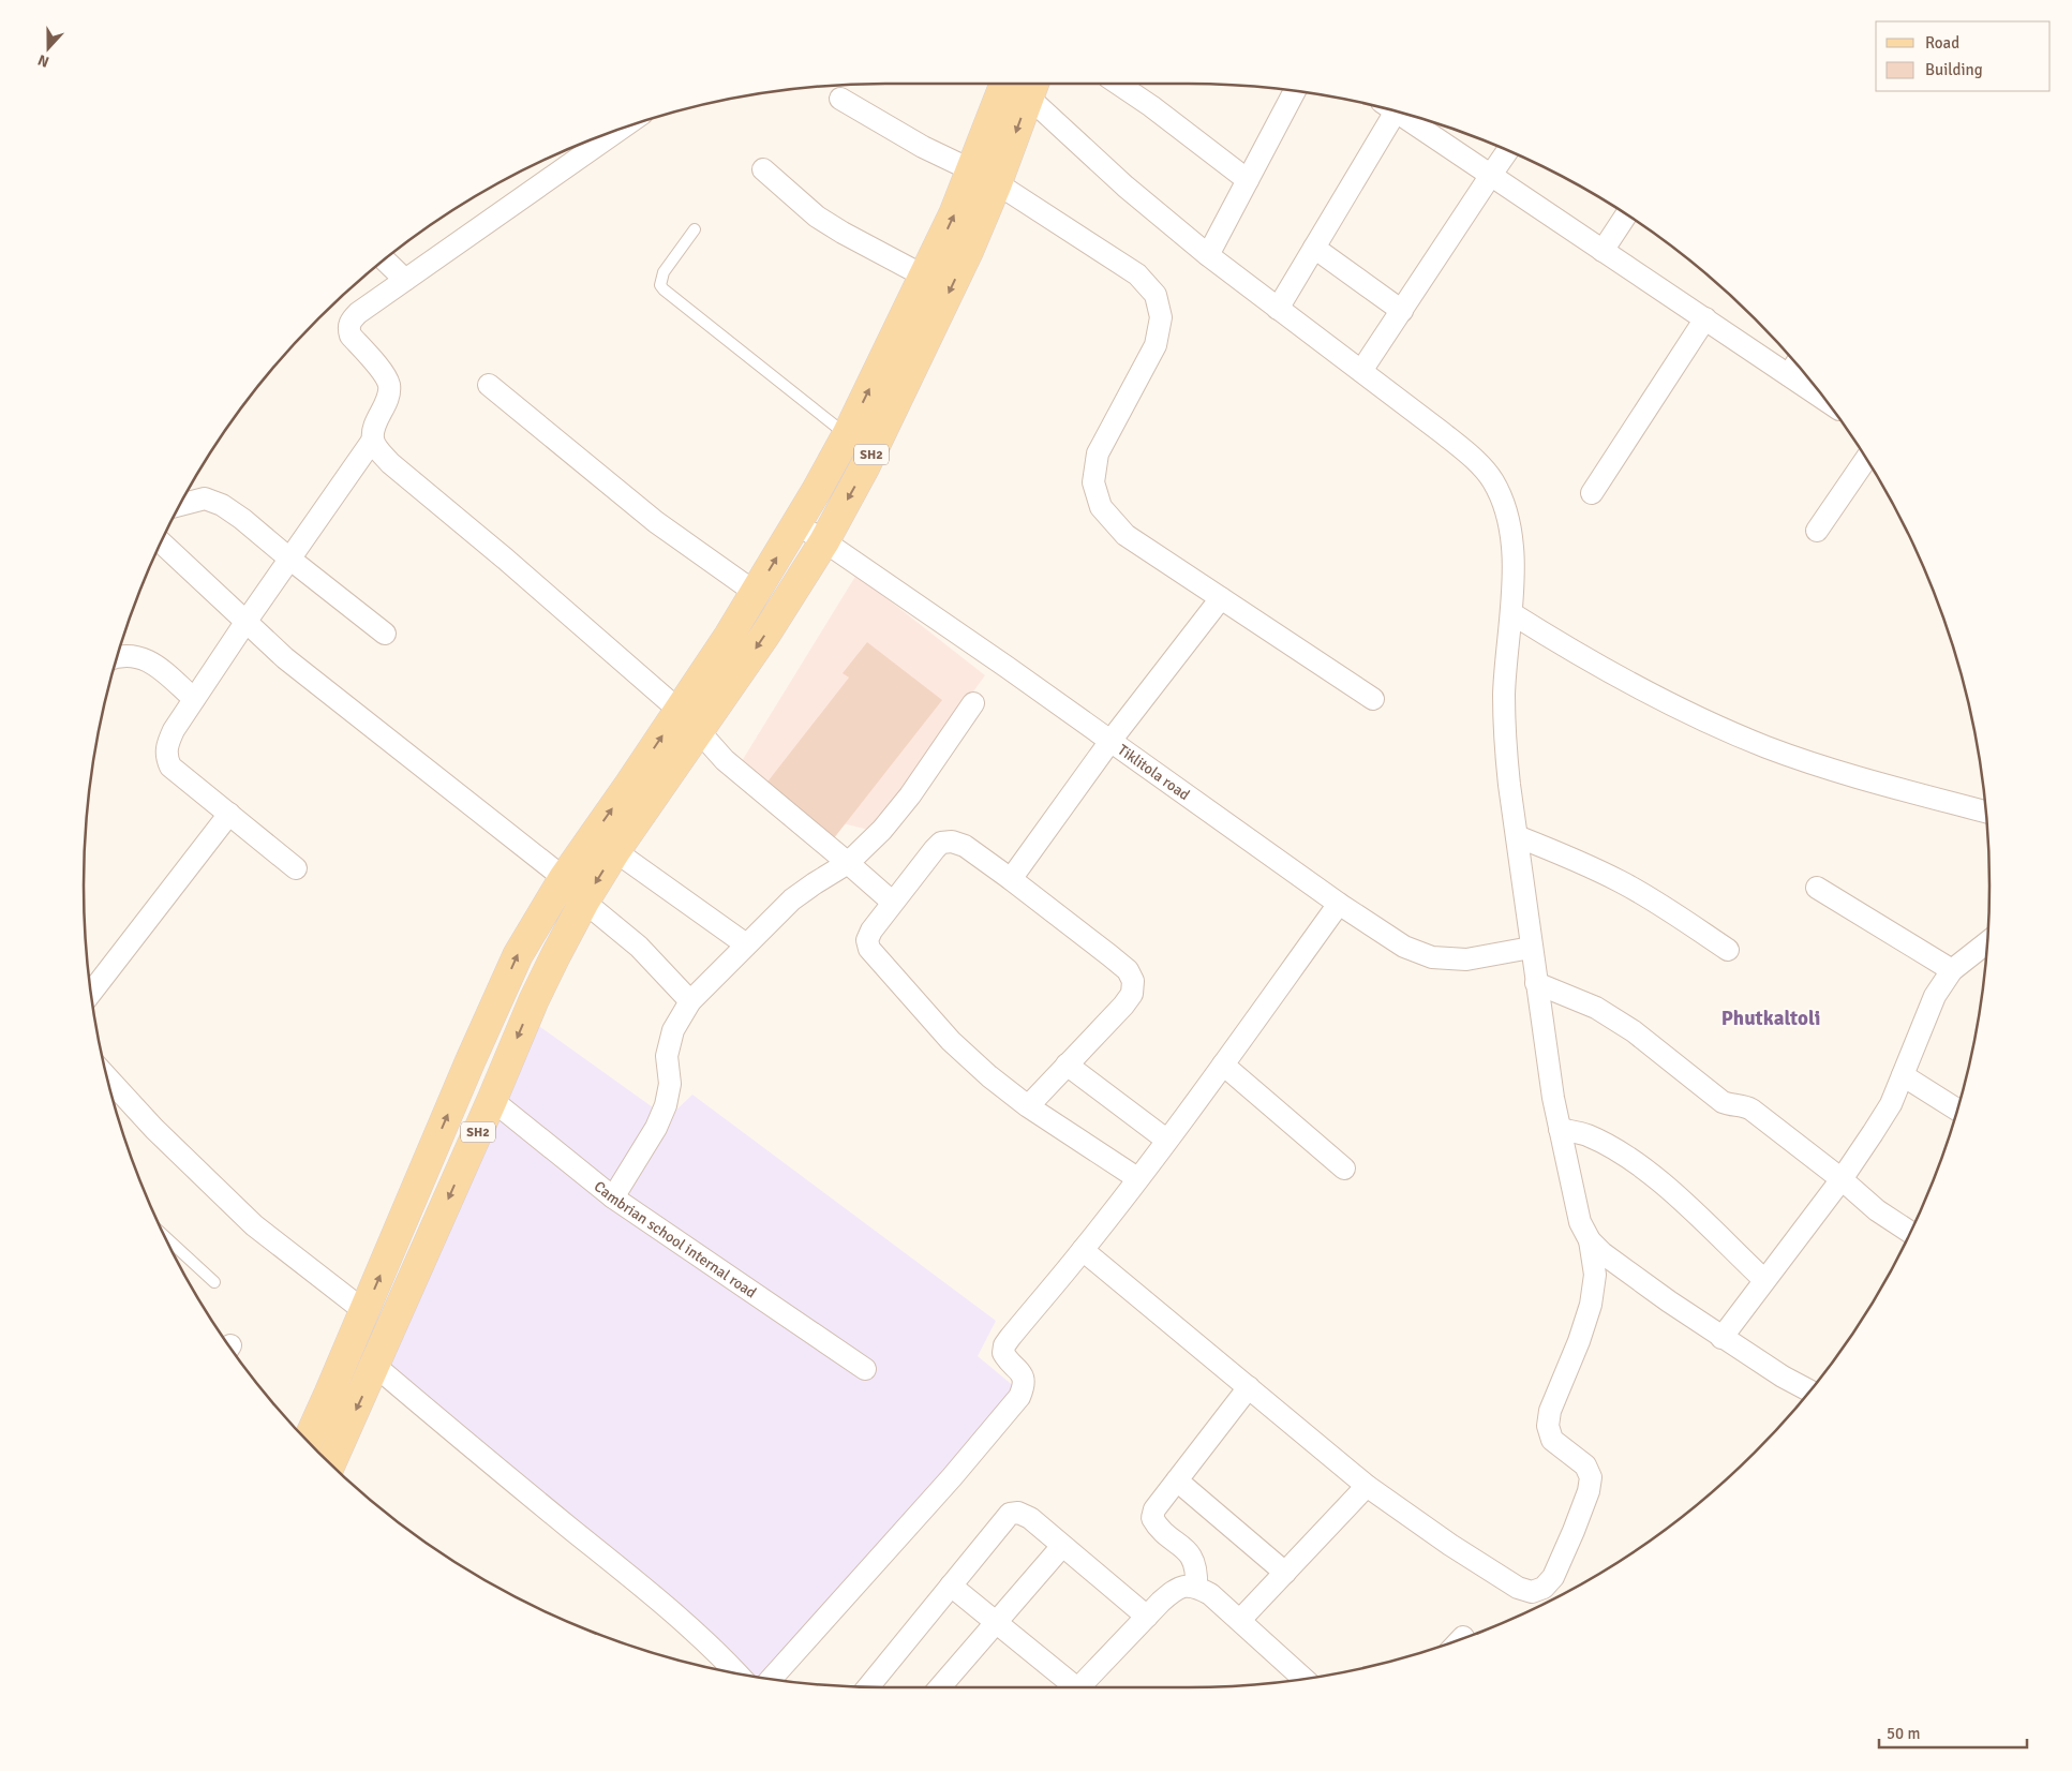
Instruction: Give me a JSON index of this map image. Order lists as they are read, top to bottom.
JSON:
{
  "streets": {
    "main road": ["SH2"],
    "street": ["Tiklitola road", "Cambrian school internal road"]
  },
  "crossings": [
    ["SH2", "Tiklitola road"],
    ["SH2", "Cambrian school internal road"]
  ],
  "districts": ["Phutkaltoli"],
  "legend": ["Road", "Building"],
  "scale_bar": "50 m",
  "north": "bottom"
}
